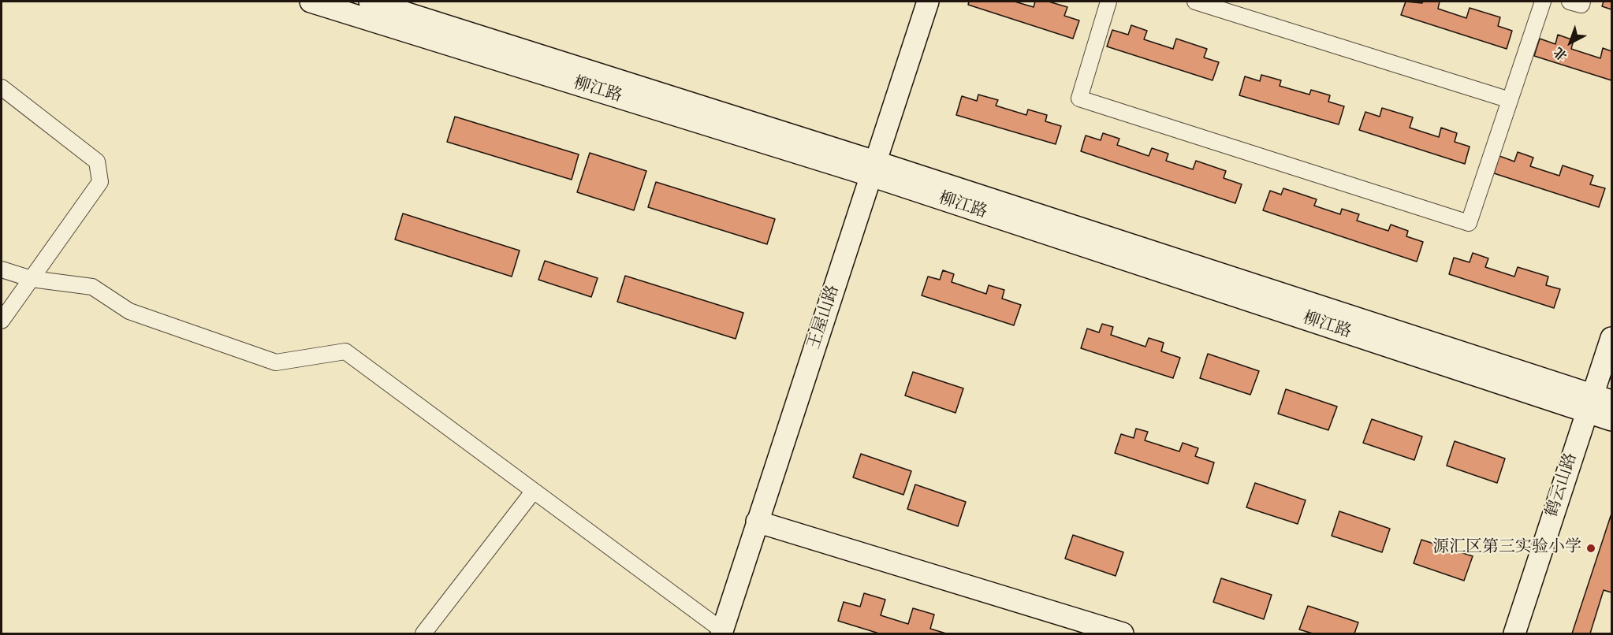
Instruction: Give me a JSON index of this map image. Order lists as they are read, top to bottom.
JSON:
{
  "streets": {
    "street": ["柳江路", "王屋山路", "鹤云山路"]
  },
  "crossings": [
    ["柳江路", "王屋山路"],
    ["柳江路", "鹤云山路"]
  ],
  "places": ["源汇区第三实验小学"],
  "north": "bottom left"
}
